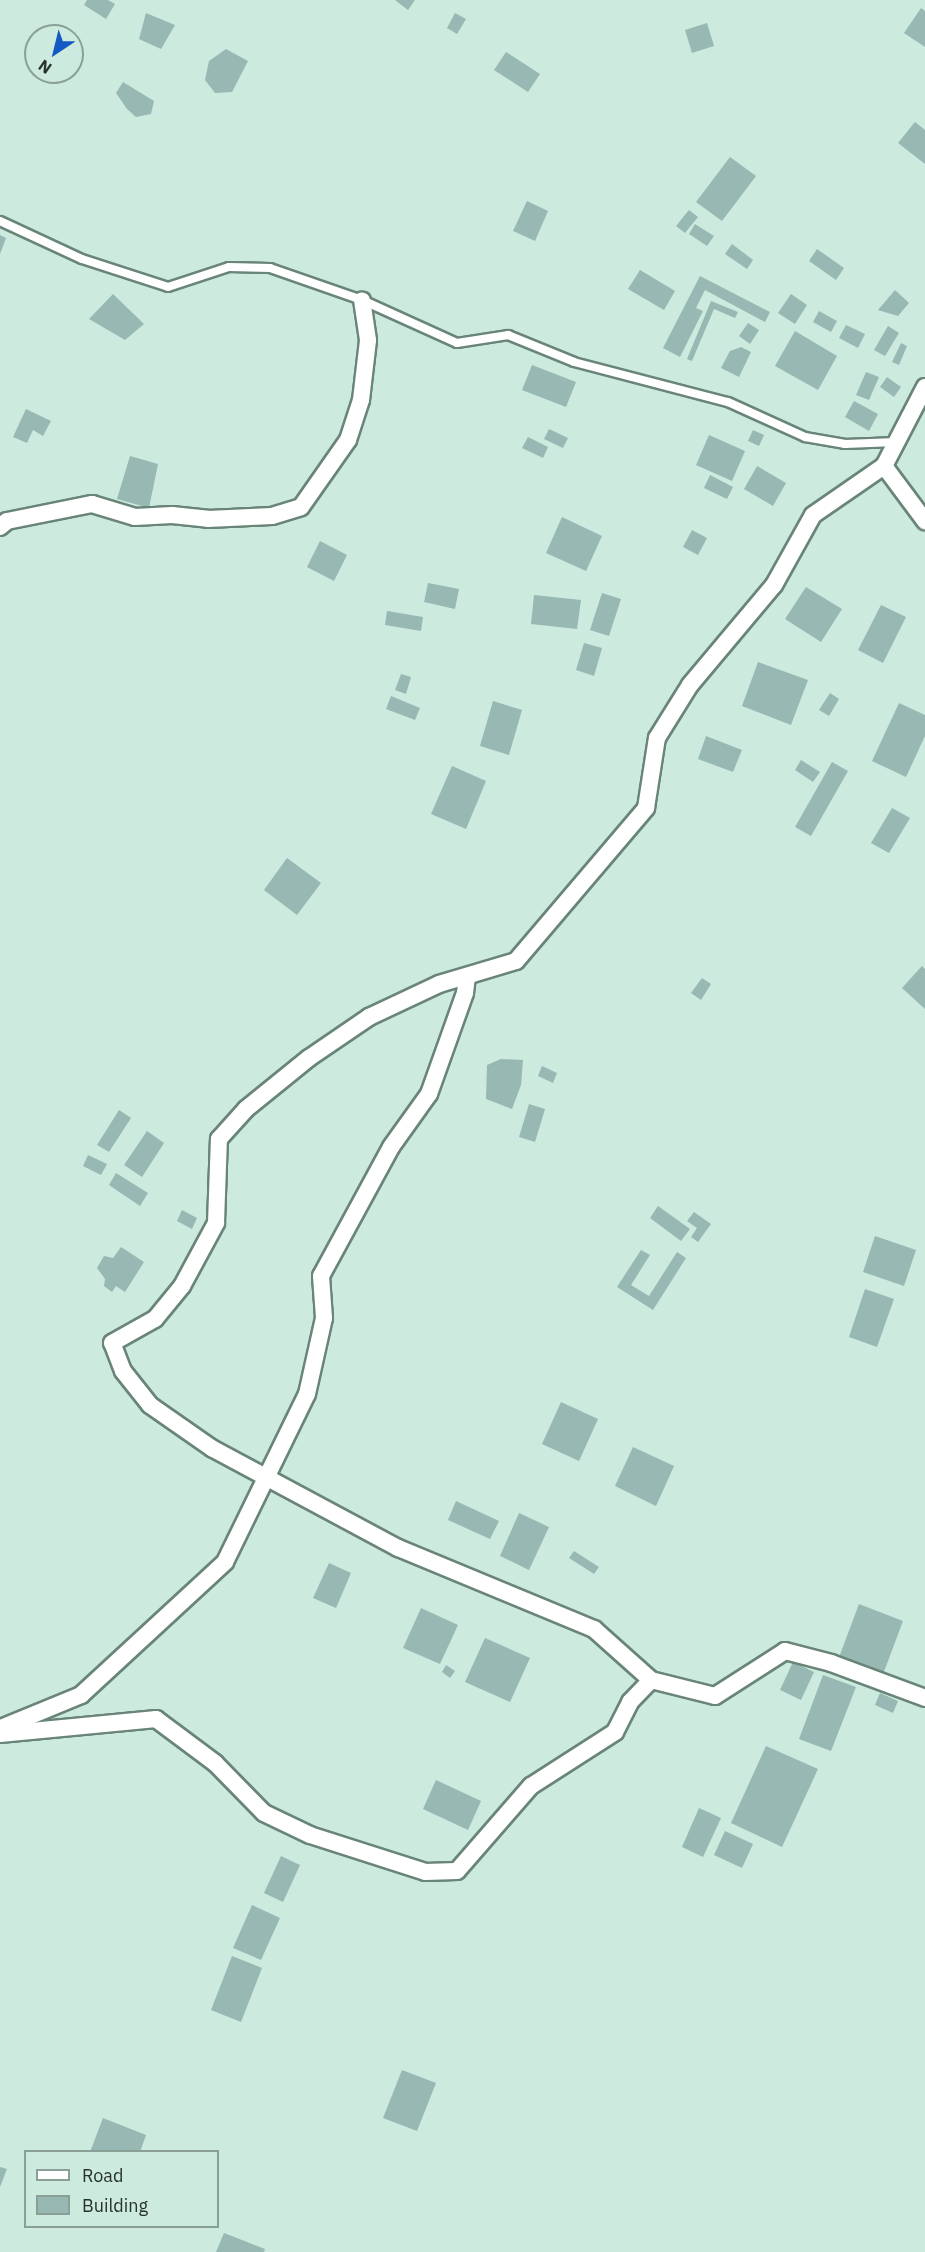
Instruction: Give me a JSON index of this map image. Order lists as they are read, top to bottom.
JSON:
{
  "legend": ["Road", "Building"],
  "north": "bottom left"
}
